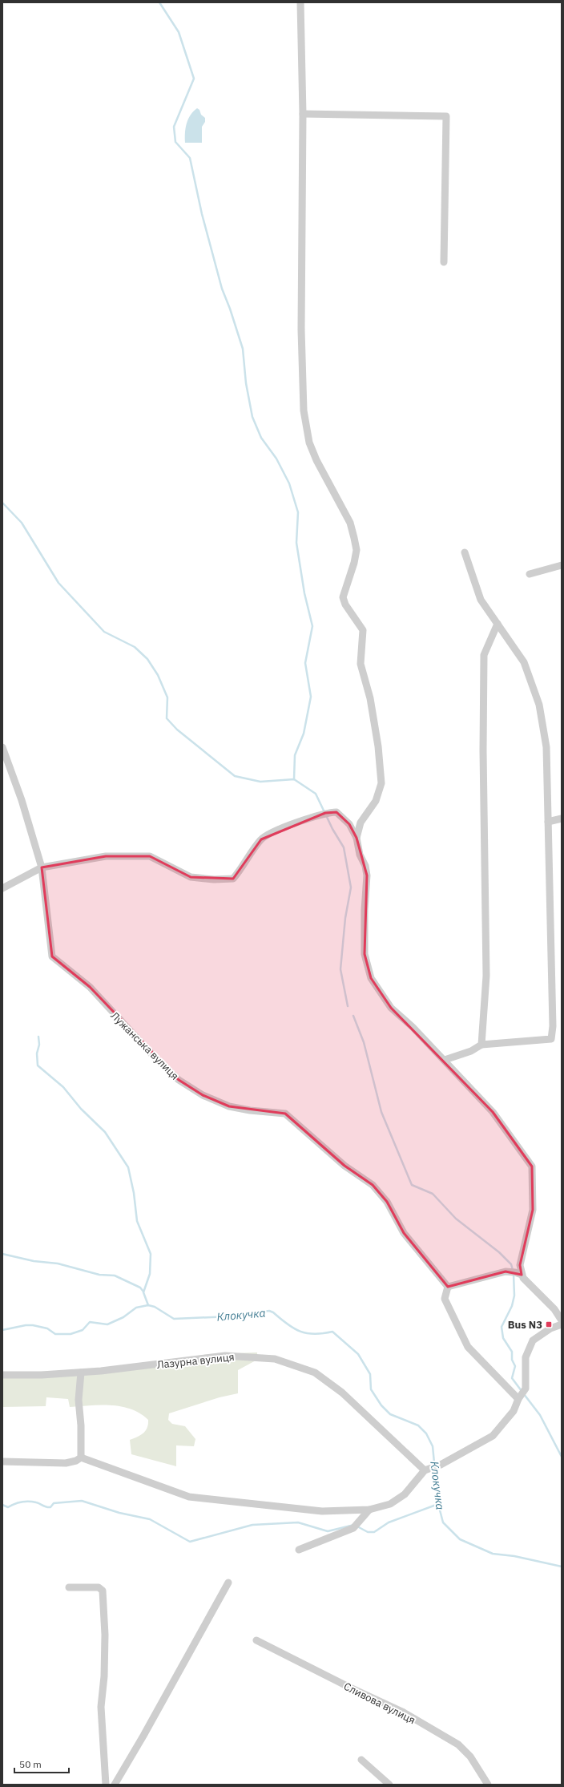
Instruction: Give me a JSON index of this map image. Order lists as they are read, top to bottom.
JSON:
{
  "streets": {
    "street": ["Лужанська вулиця", "Лазурна вулиця", "Сливова вулиця"]
  },
  "water": ["Клокучка"],
  "places": {
    "transit": ["Bus N3"]
  },
  "scale_bar": "50 m"
}
